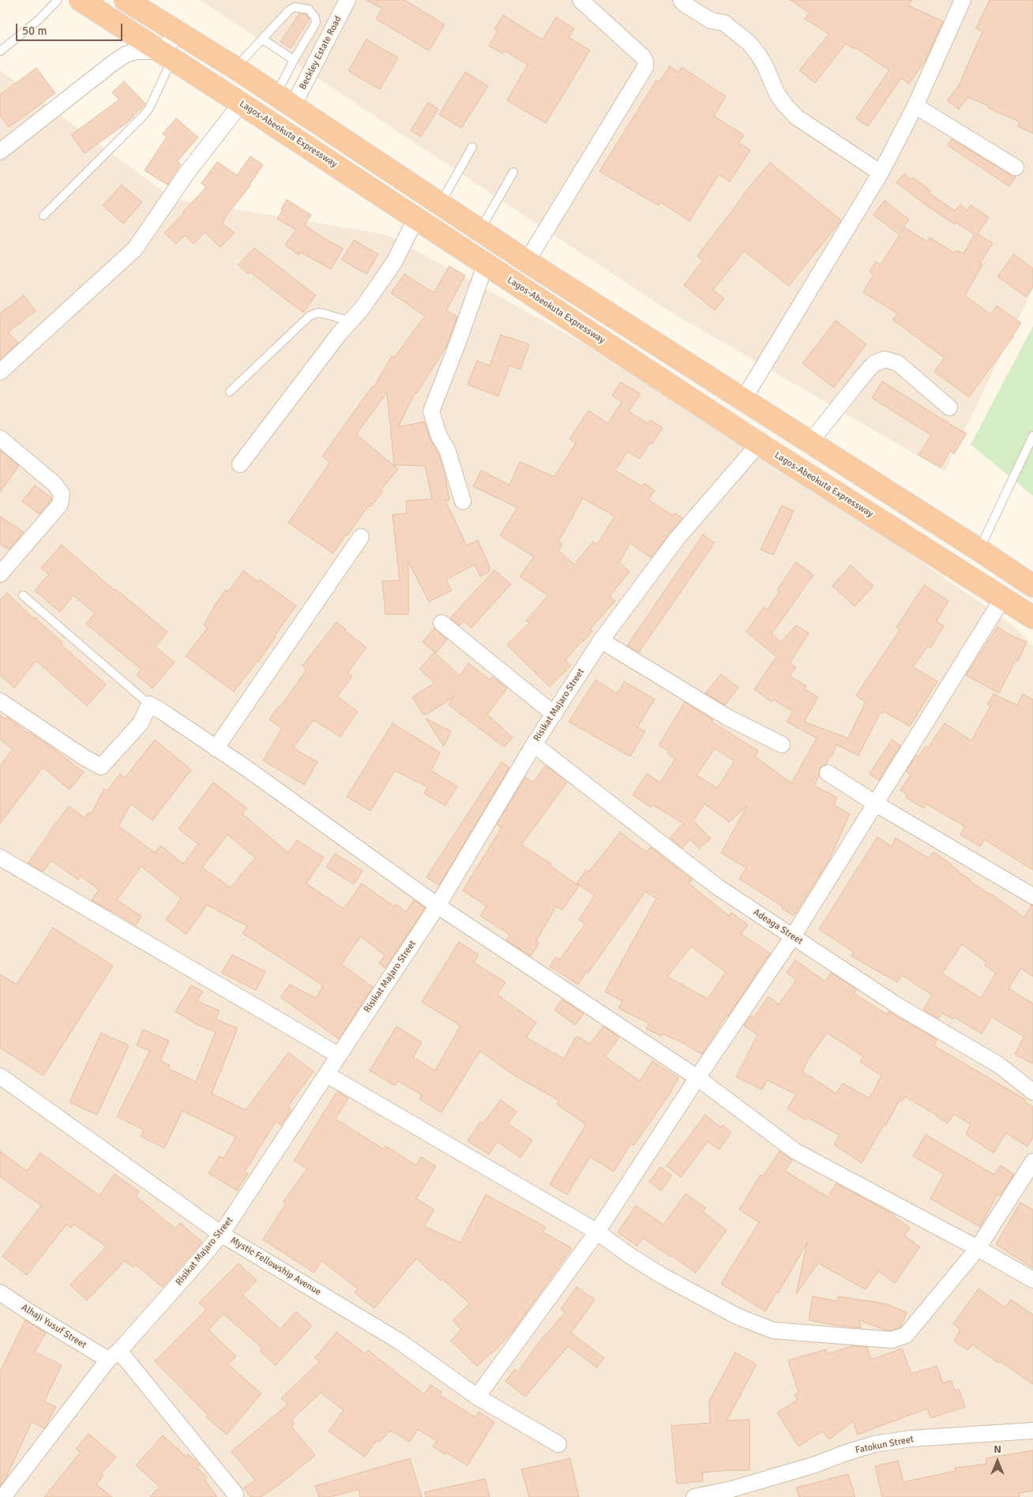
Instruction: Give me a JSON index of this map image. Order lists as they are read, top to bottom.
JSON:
{
  "streets": {
    "highway": ["Lagos-Abeokuta Expressway"],
    "street": [
      "Beckley Estate Road",
      "Risikat Majaro Street",
      "Adeaga Street",
      "Mystic Fellowship Avenue",
      "Alhaji Yusuf Street",
      "Fatokun Street"
    ]
  },
  "crossings": [
    ["Lagos-Abeokuta Expressway", "Risikat Majaro Street"],
    ["Risikat Majaro Street", "Adeaga Street"],
    ["Risikat Majaro Street", "Mystic Fellowship Avenue"],
    ["Risikat Majaro Street", "Alhaji Yusuf Street"]
  ],
  "scale_bar": "50 m",
  "north": "top"
}
